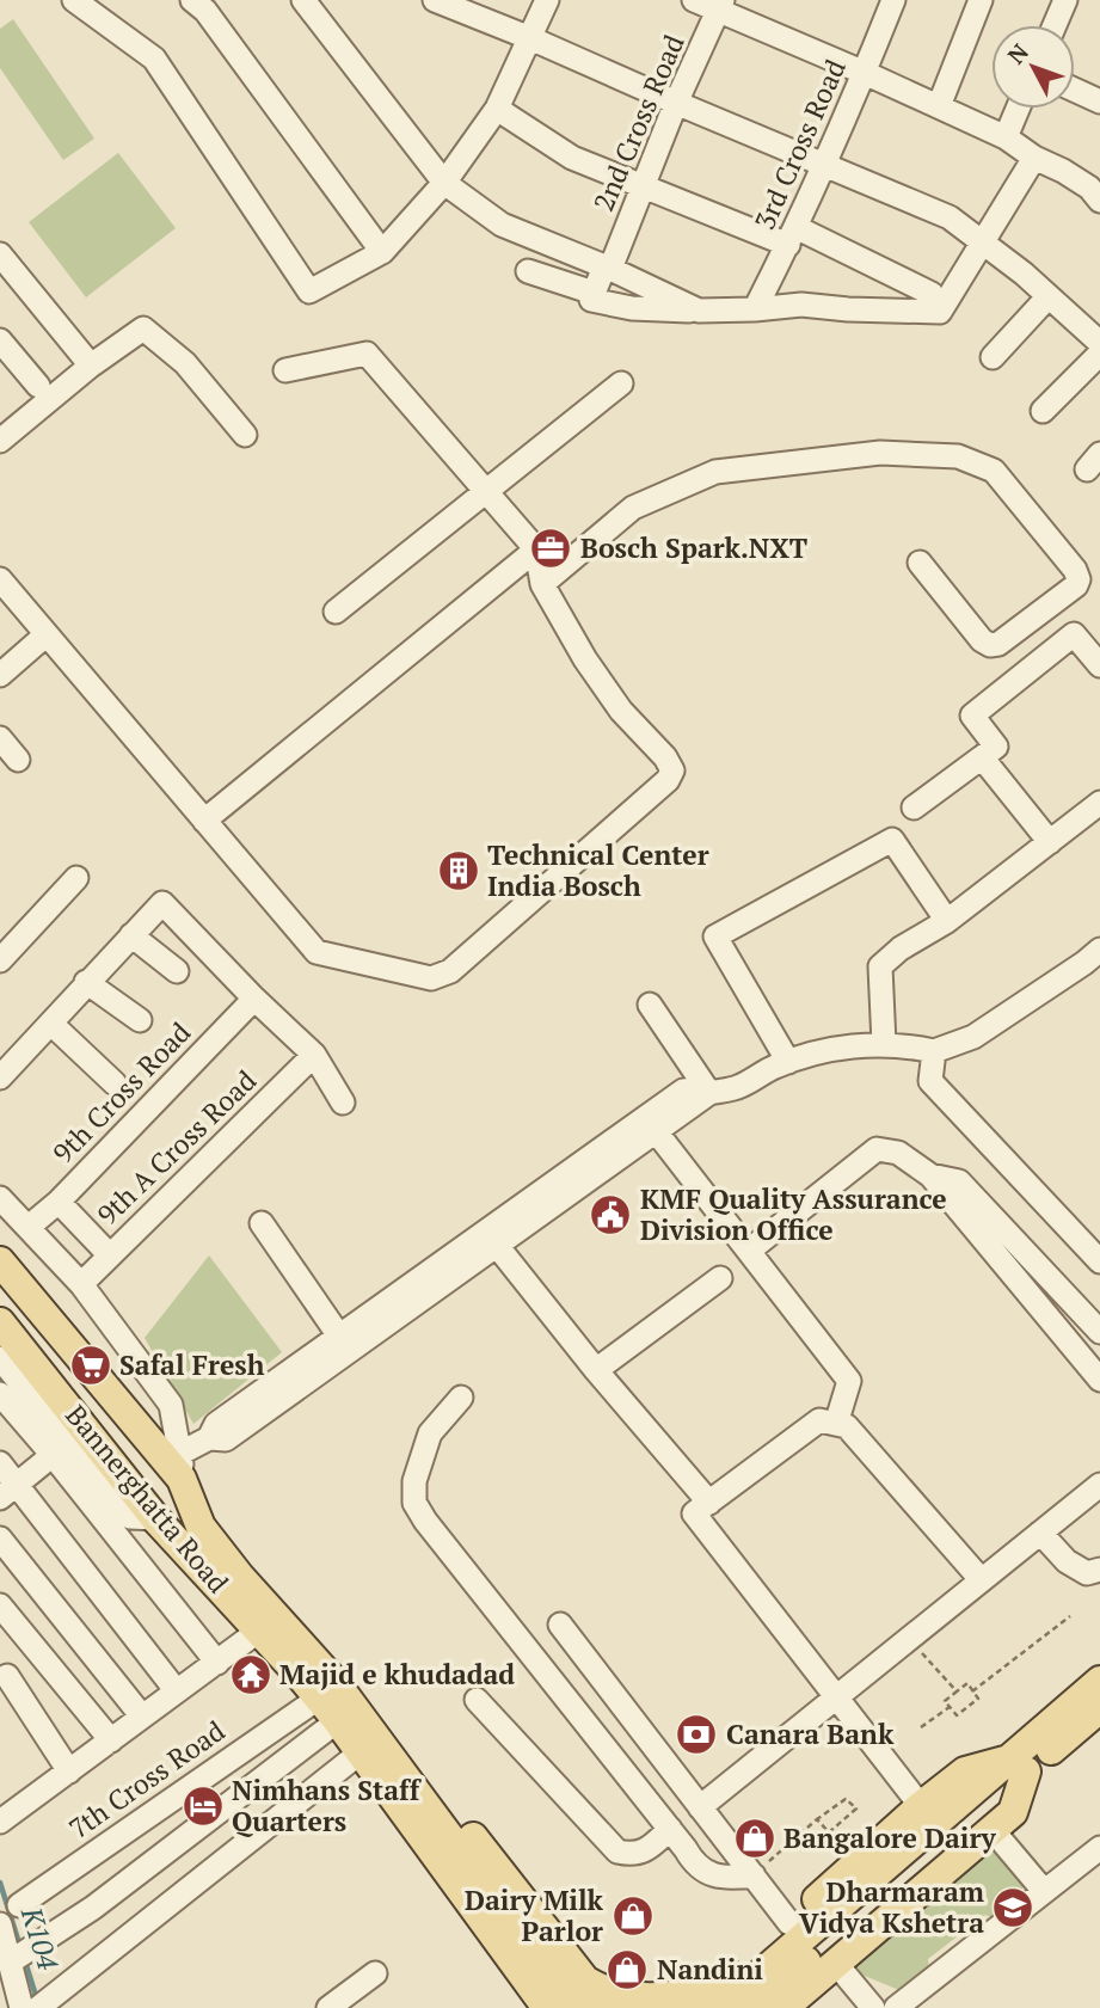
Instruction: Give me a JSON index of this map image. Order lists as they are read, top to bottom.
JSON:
{
  "streets": {
    "main road": ["Bannerghatta Road"],
    "street": [
      "2nd Cross Road",
      "3rd Cross Road",
      "9th Cross Road",
      "9th A Cross Road",
      "7th Cross Road"
    ]
  },
  "water": ["K104"],
  "places": {
    "office": ["Bosch Spark.NXT"],
    "building": ["Technical Center India Bosch"],
    "public building": ["KMF Quality Assurance Division Office"],
    "supermarket": ["Safal Fresh"],
    "temple": ["Majid e khudadad"],
    "bank": ["Canara Bank"],
    "hotel": ["Nimhans Staff Quarters"],
    "shop": ["Bangalore Dairy", "Dairy Milk Parlor", "Nandini"],
    "school or university": ["Dharmaram Vidya Kshetra"]
  },
  "north": "top left"
}
